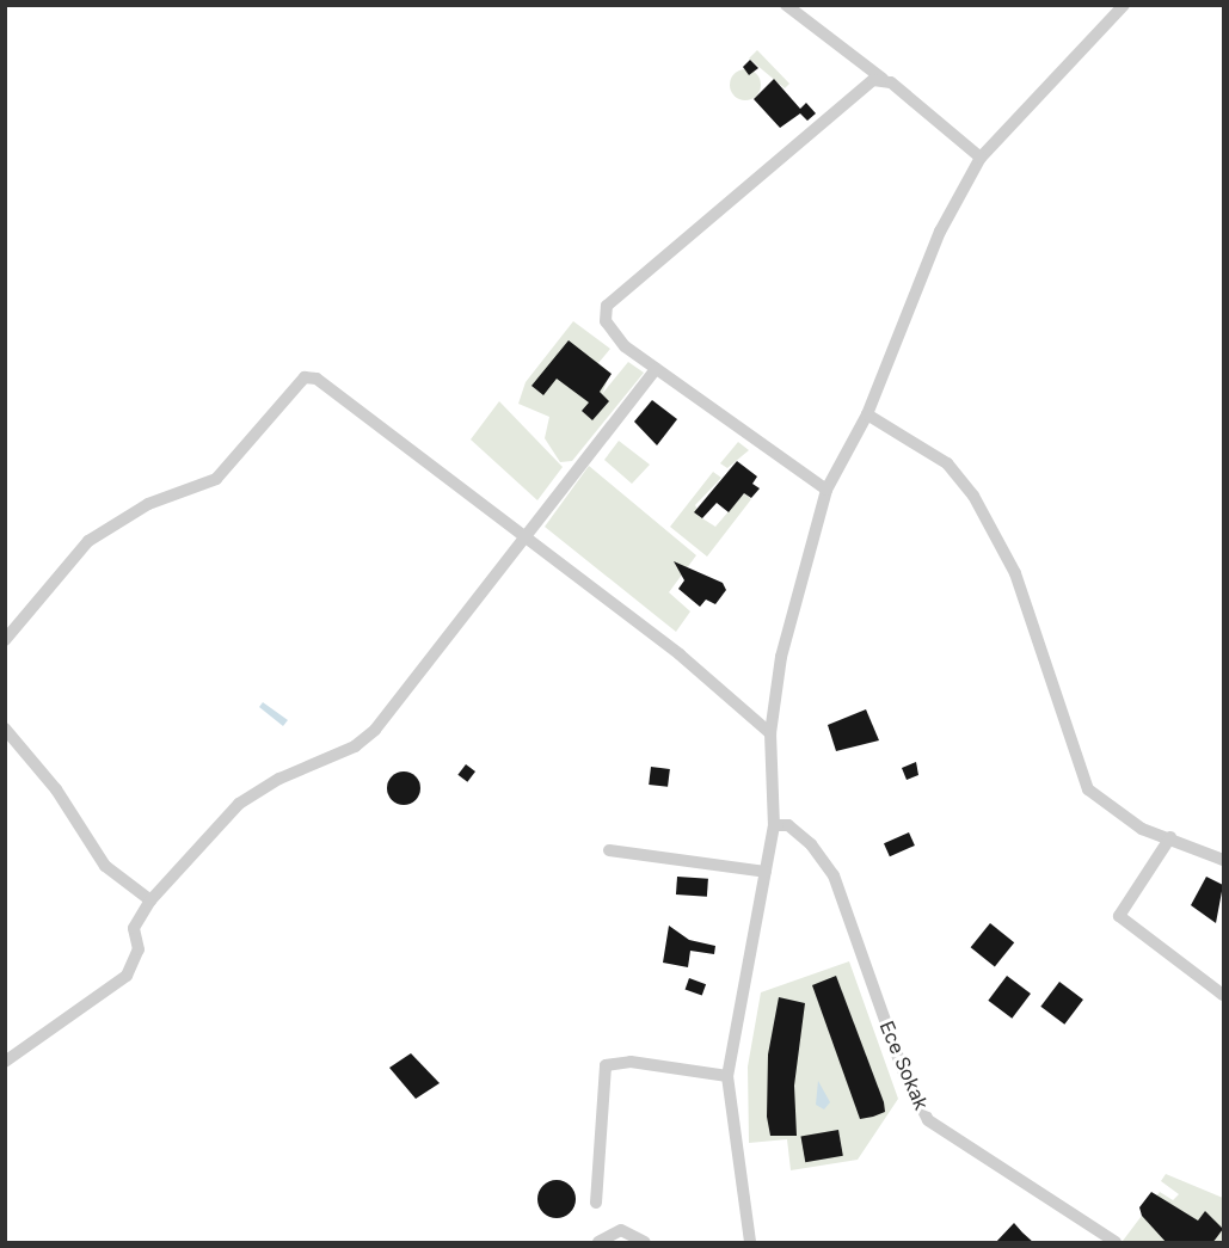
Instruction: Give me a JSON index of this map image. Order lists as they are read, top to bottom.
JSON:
{
  "streets": {
    "street": ["Ece Sokak"]
  }
}
